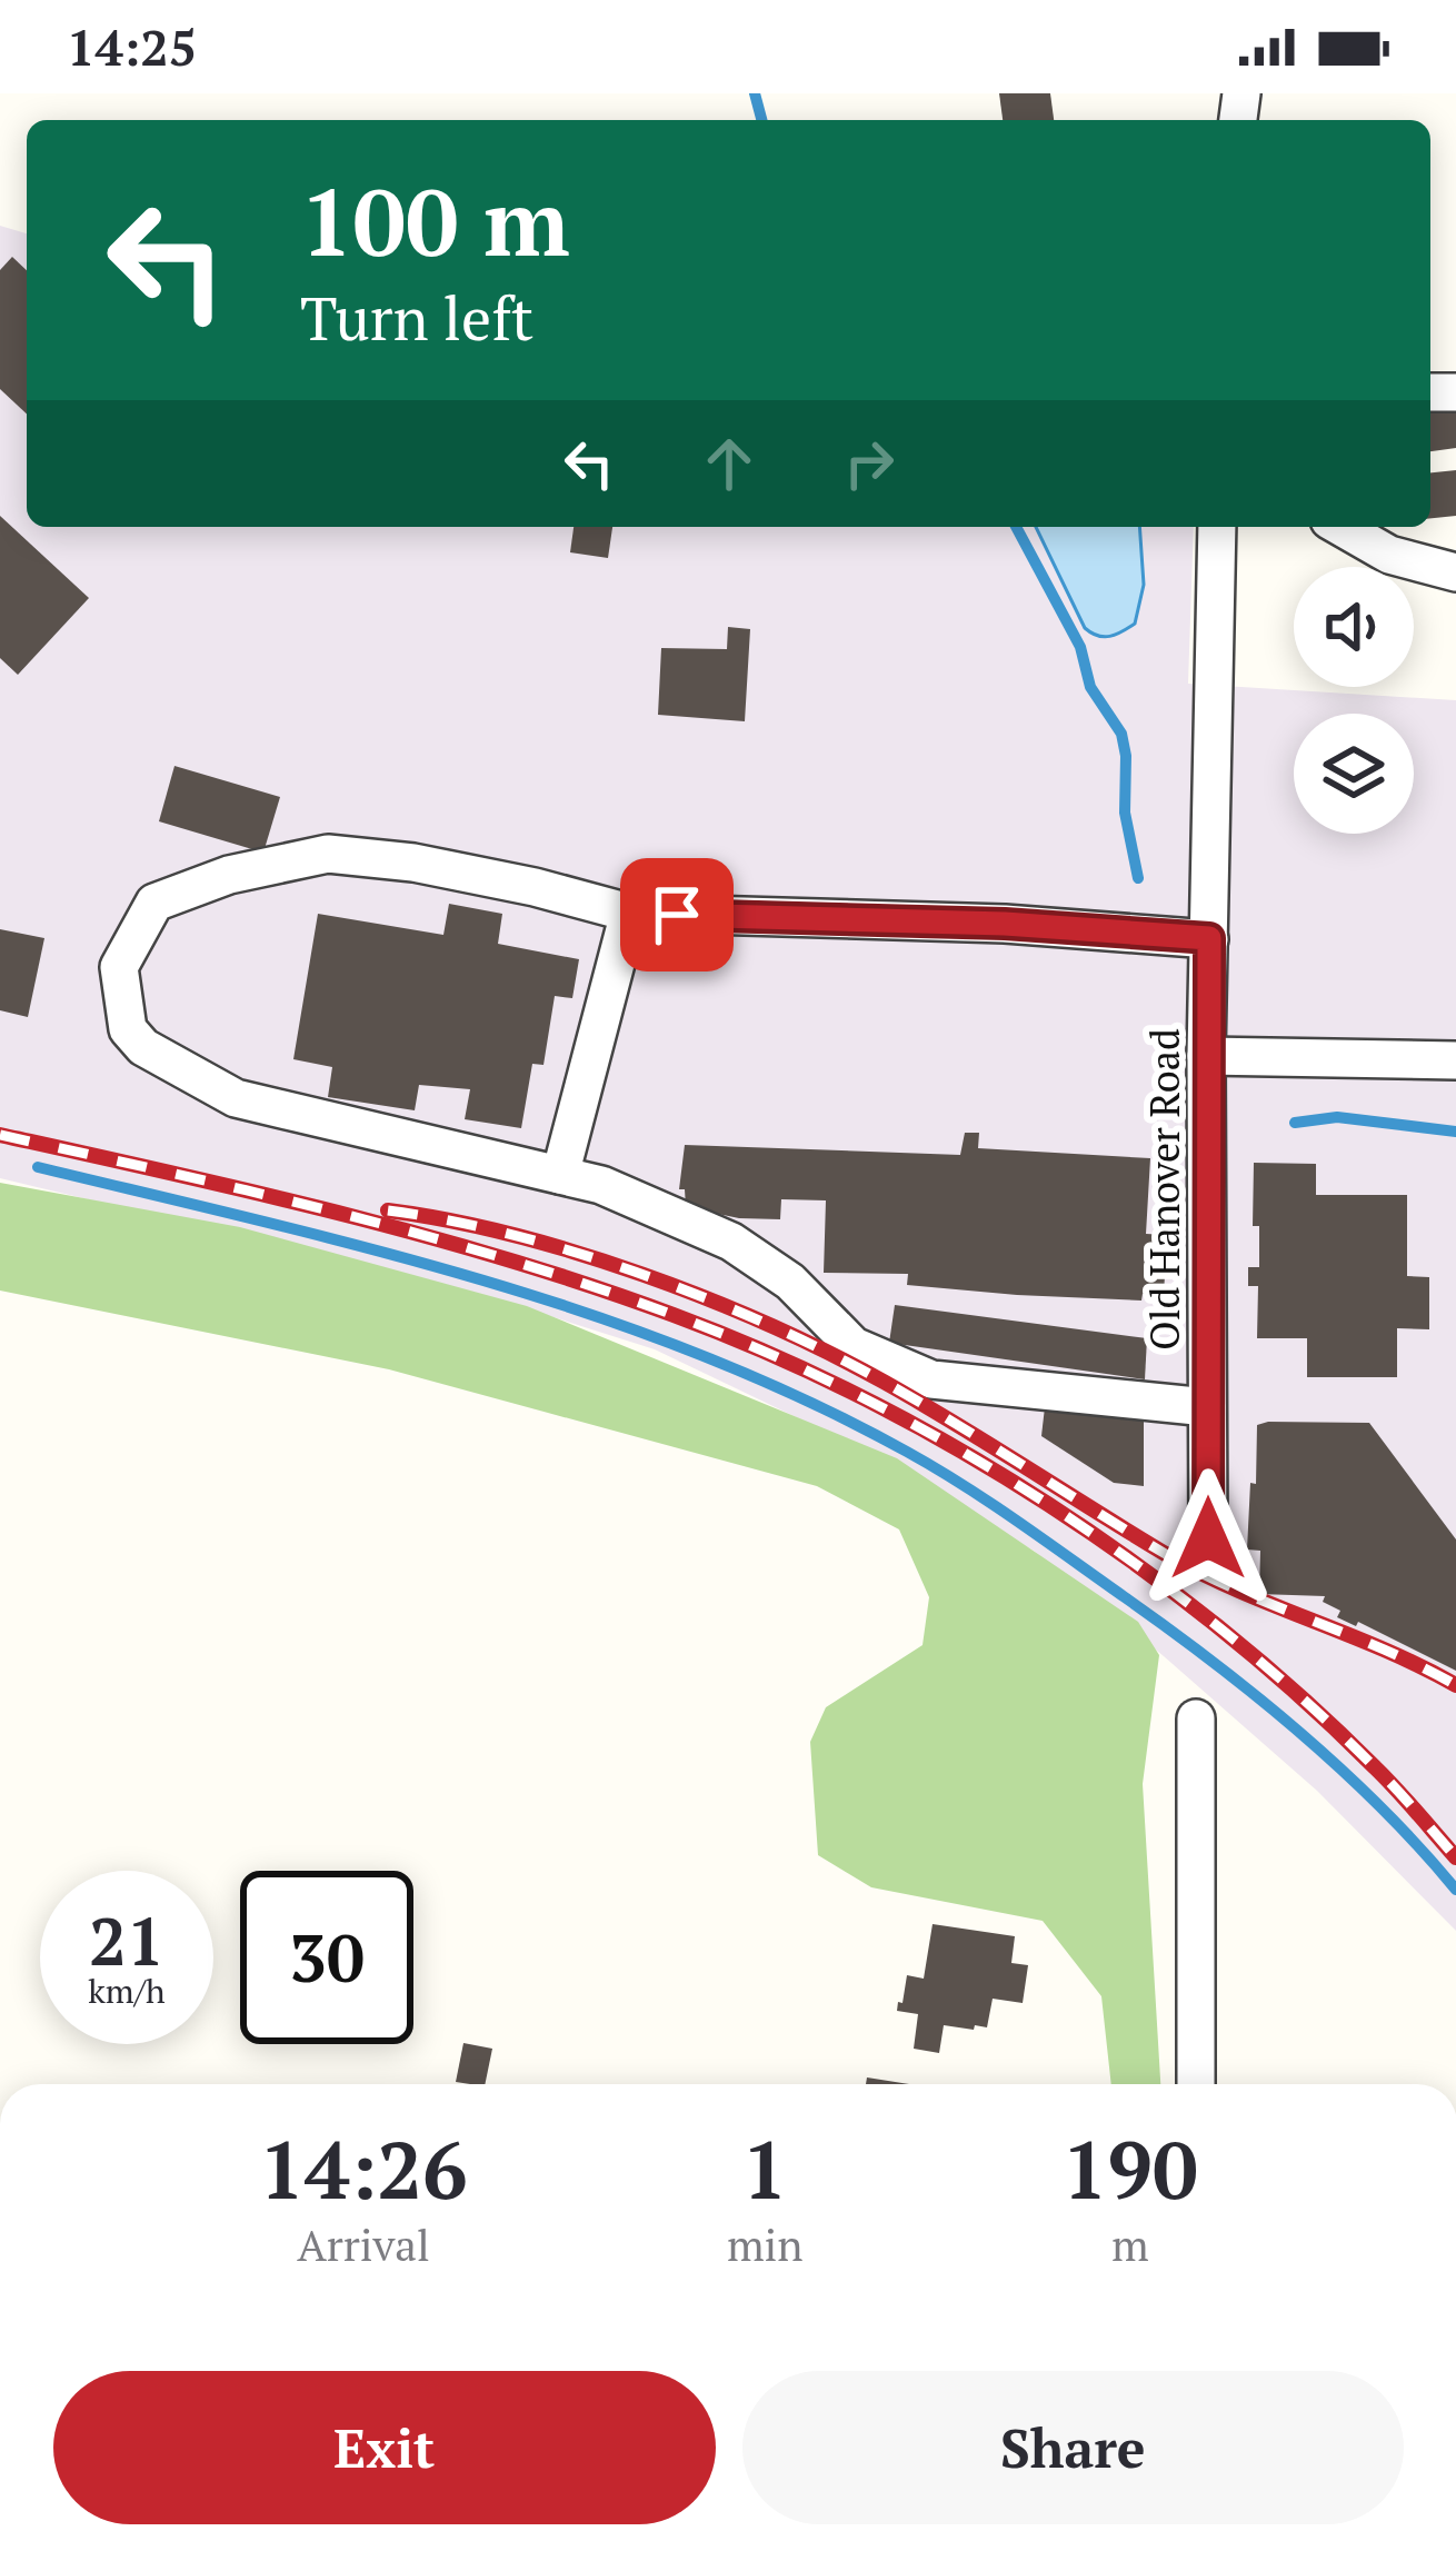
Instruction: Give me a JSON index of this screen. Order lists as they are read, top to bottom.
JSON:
{
  "streets": {
    "street": ["Old Hanover Road"]
  },
  "page": {
    "status": "14:25",
    "turn": ["100 m", "Turn left"],
    "speed": "21 km/h",
    "limit": "30",
    "eta": [
      "14:26",
      "Arrival",
      "1",
      "min",
      "190",
      "m"
    ],
    "buttons": ["Exit", "Share"]
  }
}
